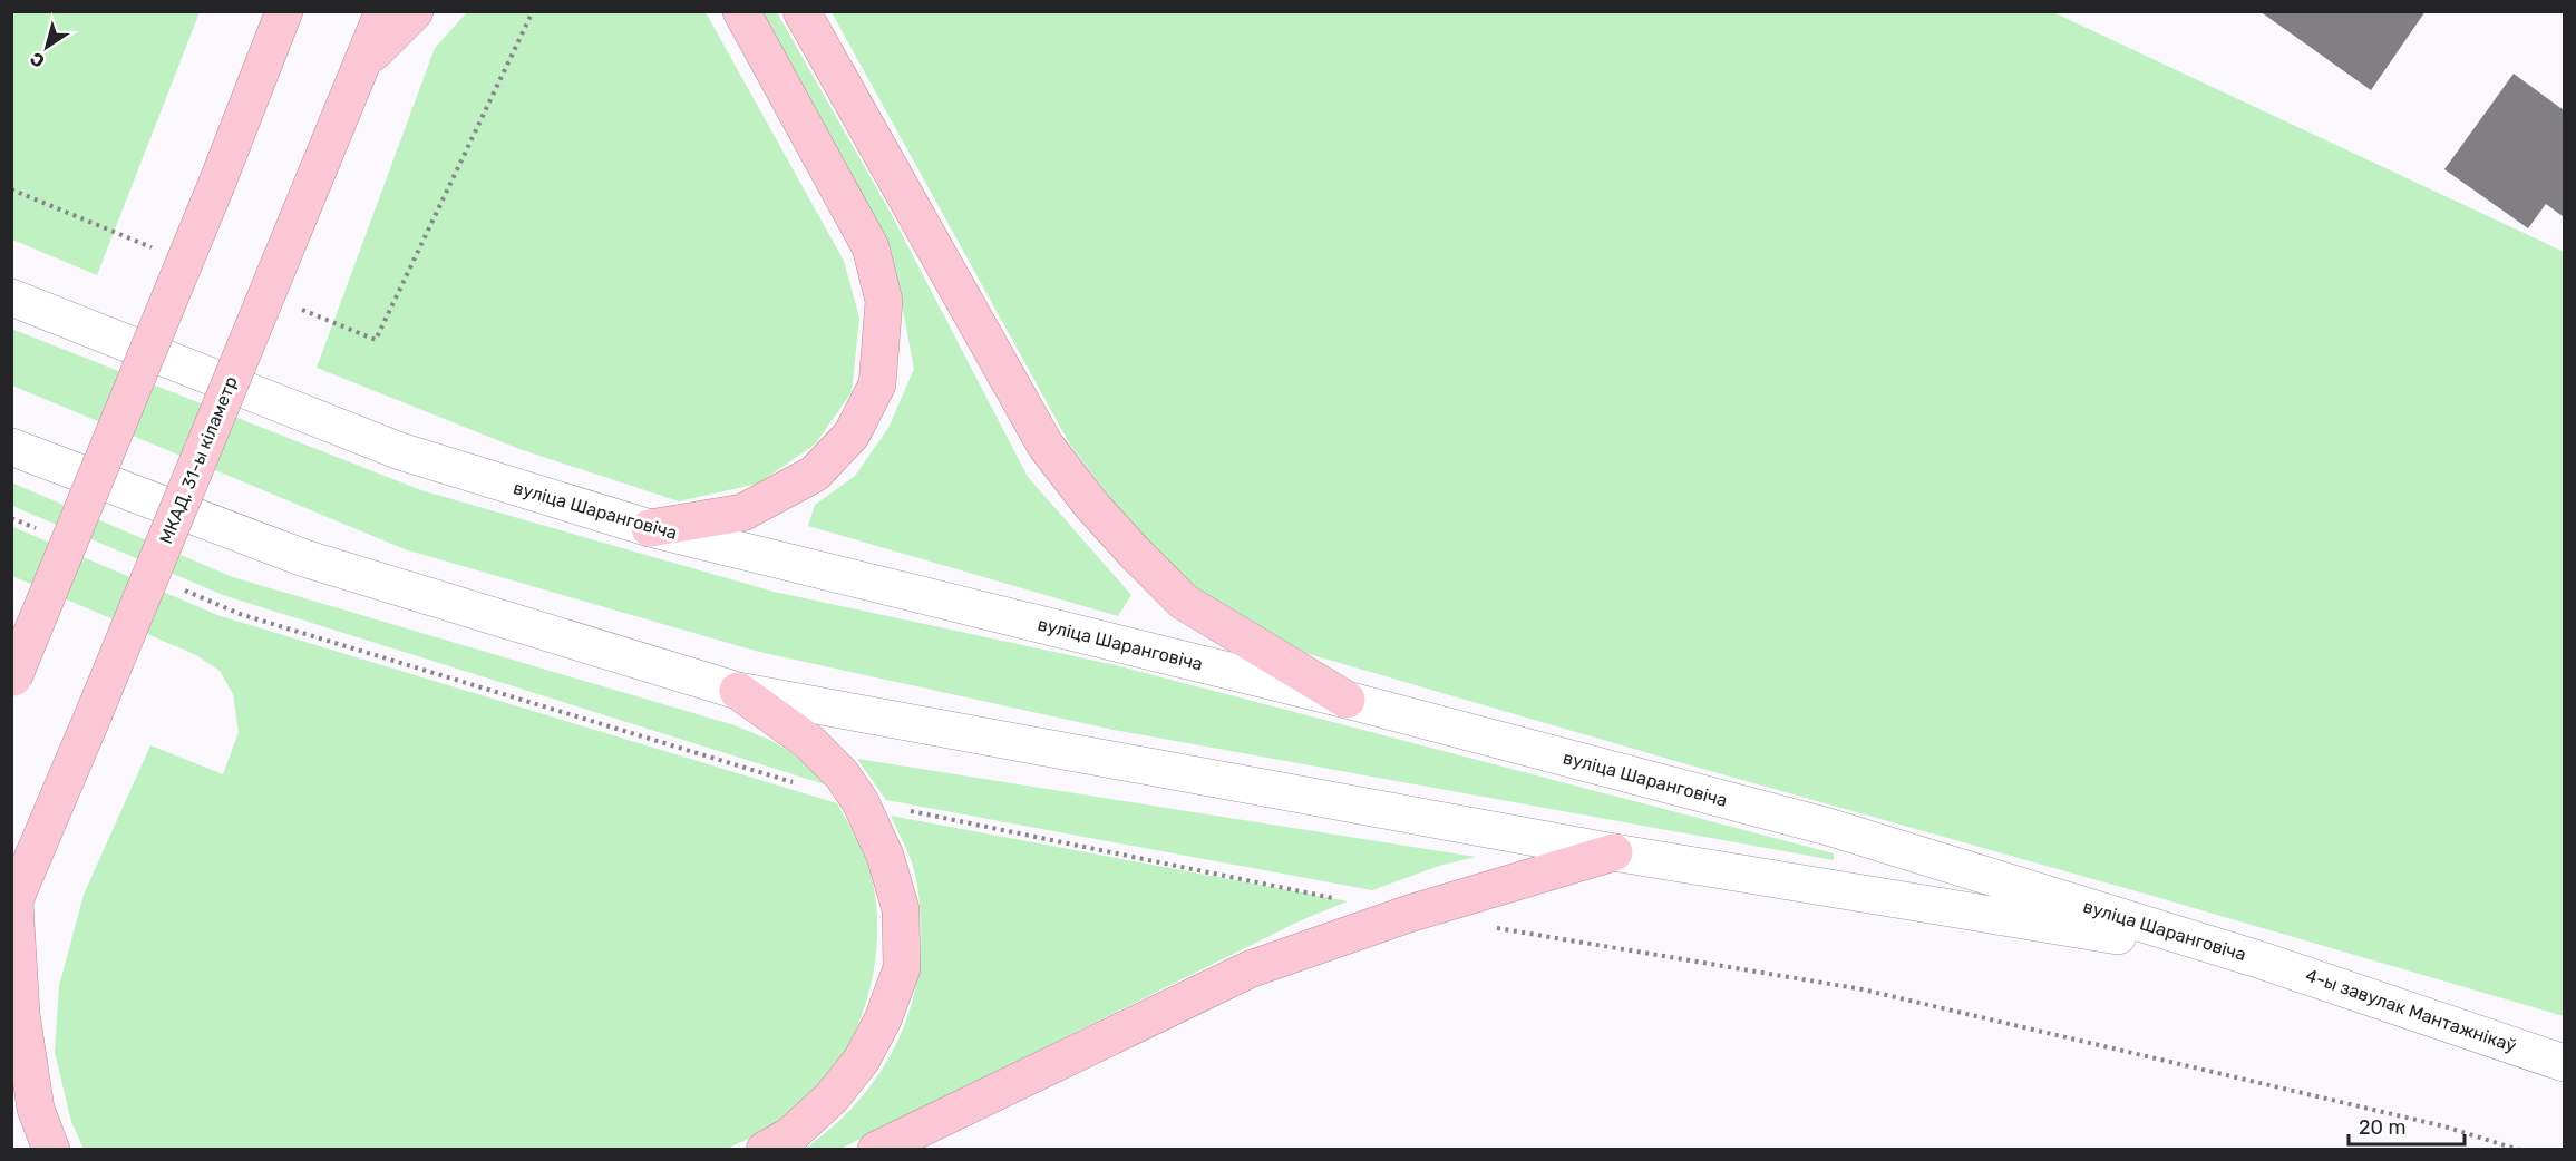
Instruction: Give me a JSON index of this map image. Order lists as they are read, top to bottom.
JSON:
{
  "streets": {
    "highway": ["МКАД, 31-ы кіламетр"],
    "street": ["вуліца Шаранговіча", "4-ы завулак Мантажнікаў"]
  },
  "crossings": [
    ["вуліца Шаранговіча", "4-ы завулак Мантажнікаў"]
  ],
  "scale_bar": "20 m",
  "north": "bottom left"
}
